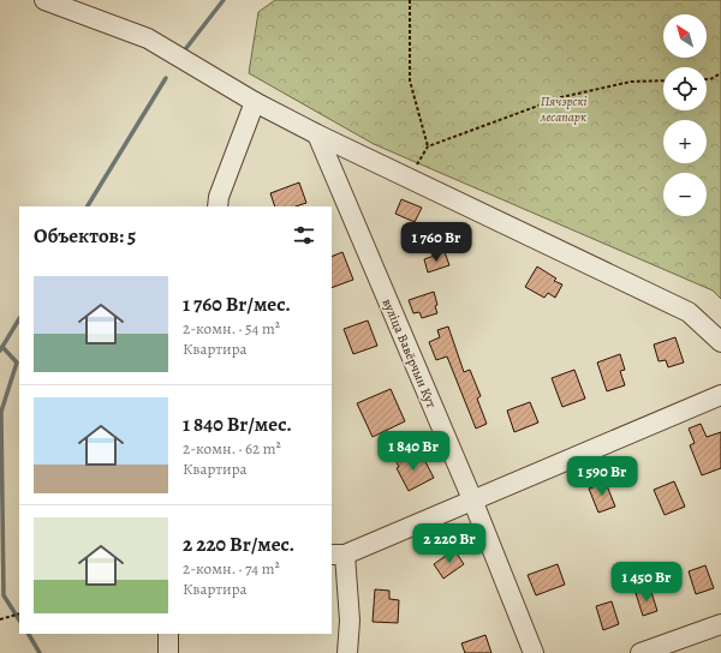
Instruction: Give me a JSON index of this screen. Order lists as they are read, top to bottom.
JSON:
{
  "streets": {
    "street": ["вуліца Вавёрчын Кут"]
  },
  "parks": ["Пячэрскі лесапарк"],
  "north": "top left",
  "page": {
    "map_buttons": ["+", "−"],
    "heading": "Объектов: 5",
    "price": [
      "1 760 Br",
      "1 840 Br",
      "1 590 Br",
      "2 220 Br",
      "1 450 Br"
    ],
    "list": [
      {
        "name": "1 760 Br/мес.",
        "note": "2-комн. · 54 m² · Квартира"
      },
      {
        "name": "1 840 Br/мес.",
        "note": "2-комн. · 62 m² · Квартира"
      },
      {
        "name": "2 220 Br/мес.",
        "note": "2-комн. · 74 m² · Квартира"
      }
    ]
  }
}
